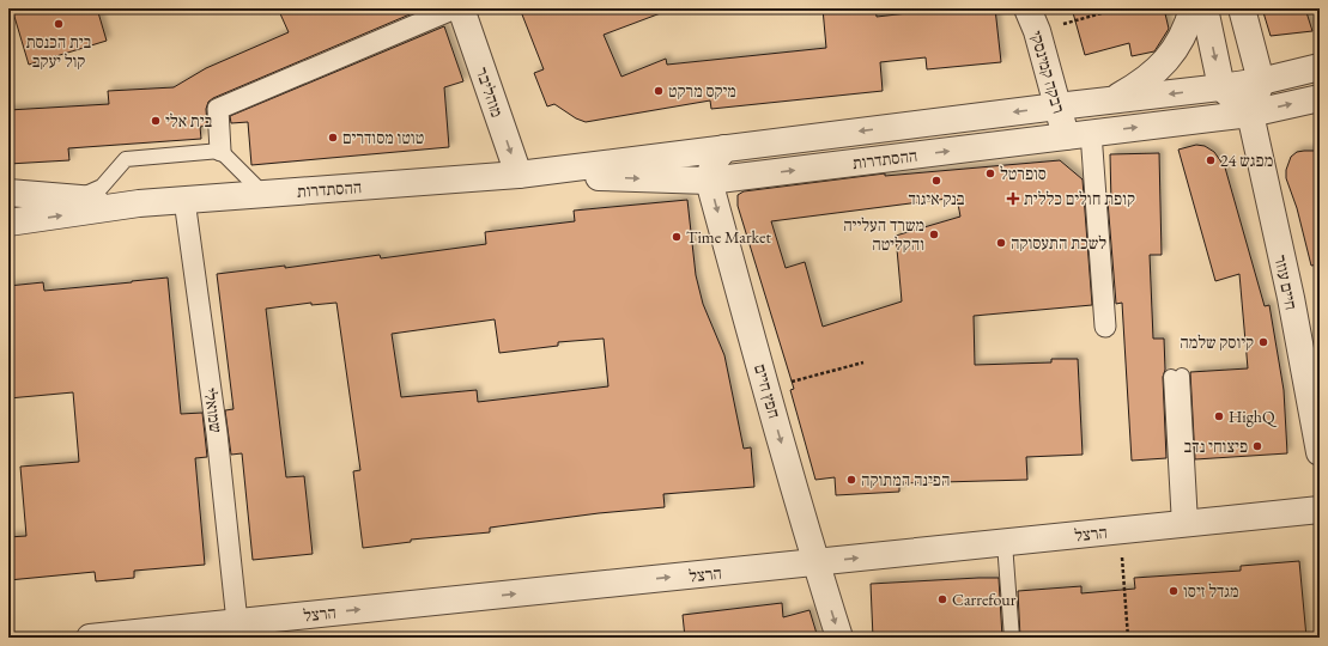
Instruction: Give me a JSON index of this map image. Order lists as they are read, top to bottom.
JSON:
{
  "streets": {
    "street": [
      "רבקה קמינסקי",
      "מוהליבר",
      "ההסתדרות",
      "חיים עוזר",
      "חפץ חיים",
      "שמואלי",
      "הרצל"
    ]
  },
  "crossings": [
    ["רבקה קמינסקי", "ההסתדרות"],
    ["מוהליבר", "ההסתדרות"],
    ["ההסתדרות", "חיים עוזר"],
    ["ההסתדרות", "חפץ חיים"],
    ["ההסתדרות", "שמואלי"],
    ["חפץ חיים", "הרצל"],
    ["שמואלי", "הרצל"]
  ],
  "one_way": ["מוהליבר", "חפץ חיים", "הרצל"],
  "places": {
    "other": [
      "בית הכנסת קול יעקב",
      "מיקס מרקט",
      "בית אלי",
      "טוטו מסודרים",
      "מפגש 24",
      "סופרטל",
      "בנק איגוד",
      "משרד העלייה והקליטה",
      "Time Market",
      "לשכת התעסוקה",
      "קיוסק שלמה",
      "HighQ",
      "פיצוחי נדב",
      "הפינה המתוקה",
      "מגדל זיסו",
      "Carrefour"
    ],
    "health": ["קופת חולים כללית"]
  }
}
